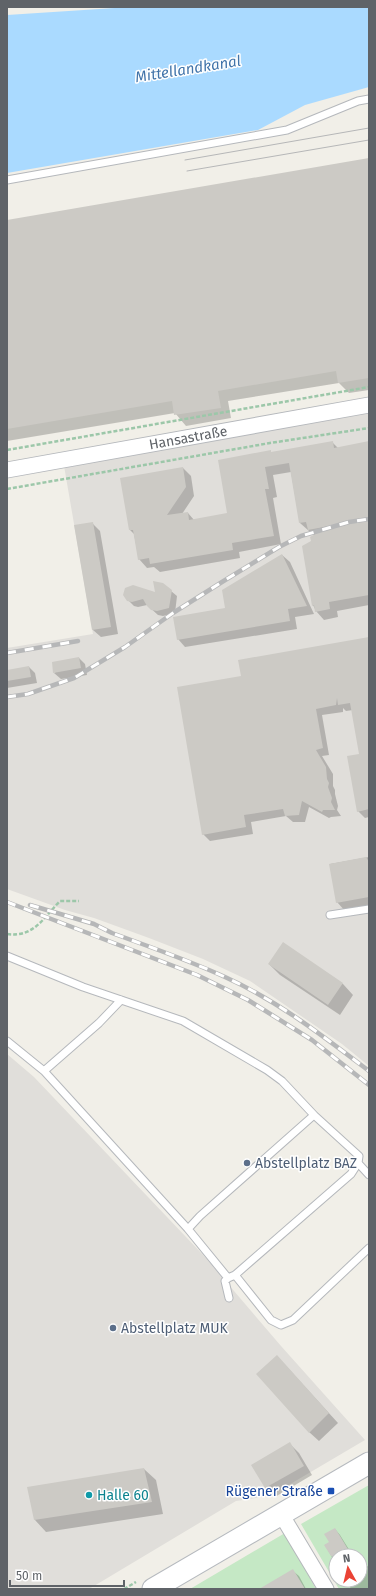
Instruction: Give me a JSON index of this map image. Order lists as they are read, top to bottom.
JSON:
{
  "streets": {
    "street": ["Hansastraße"]
  },
  "water": ["Mittellandkanal"],
  "places": {
    "other": ["Abstellplatz BAZ", "Abstellplatz MUK", "Halle 60"],
    "transit": ["Rügener Straße"]
  },
  "scale_bar": "50 m",
  "north": "top"
}
